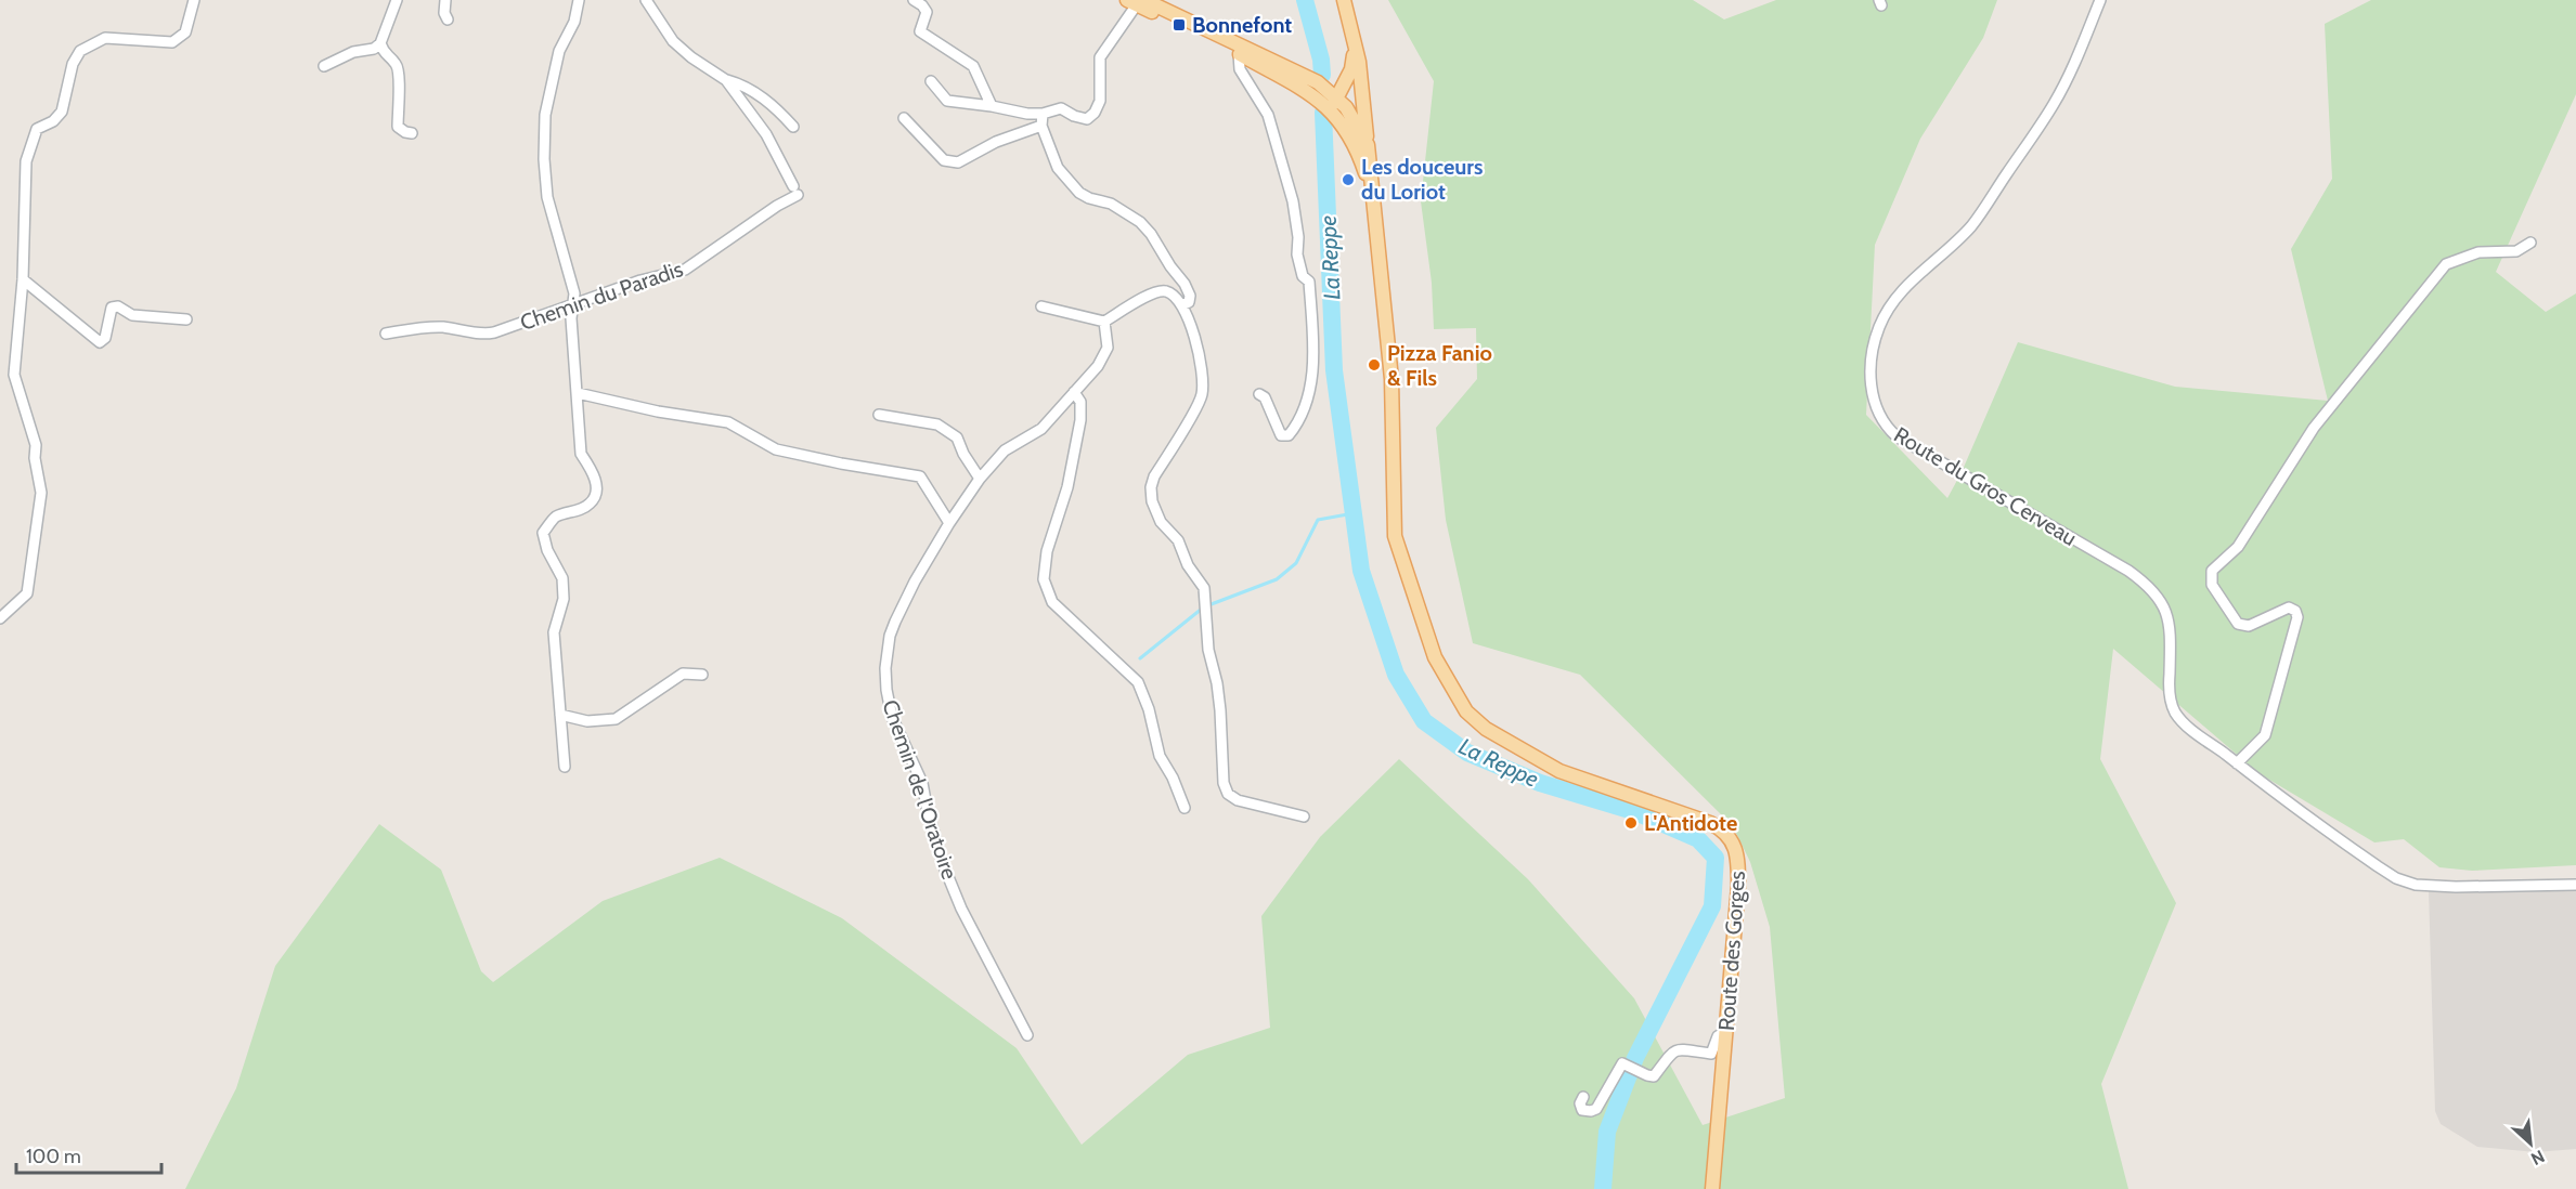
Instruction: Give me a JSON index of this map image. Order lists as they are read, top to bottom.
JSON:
{
  "streets": {
    "main road": ["Route des Gorges"],
    "street": ["Chemin du Paradis", "Route du Gros Cerveau", "Chemin de l'Oratoire"]
  },
  "water": ["La Reppe"],
  "places": {
    "transit": ["Bonnefont"],
    "other": ["Les douceurs du Loriot", "Pizza Fanio & Fils", "L'Antidote"]
  },
  "scale_bar": "100 m",
  "north": "bottom right"
}
